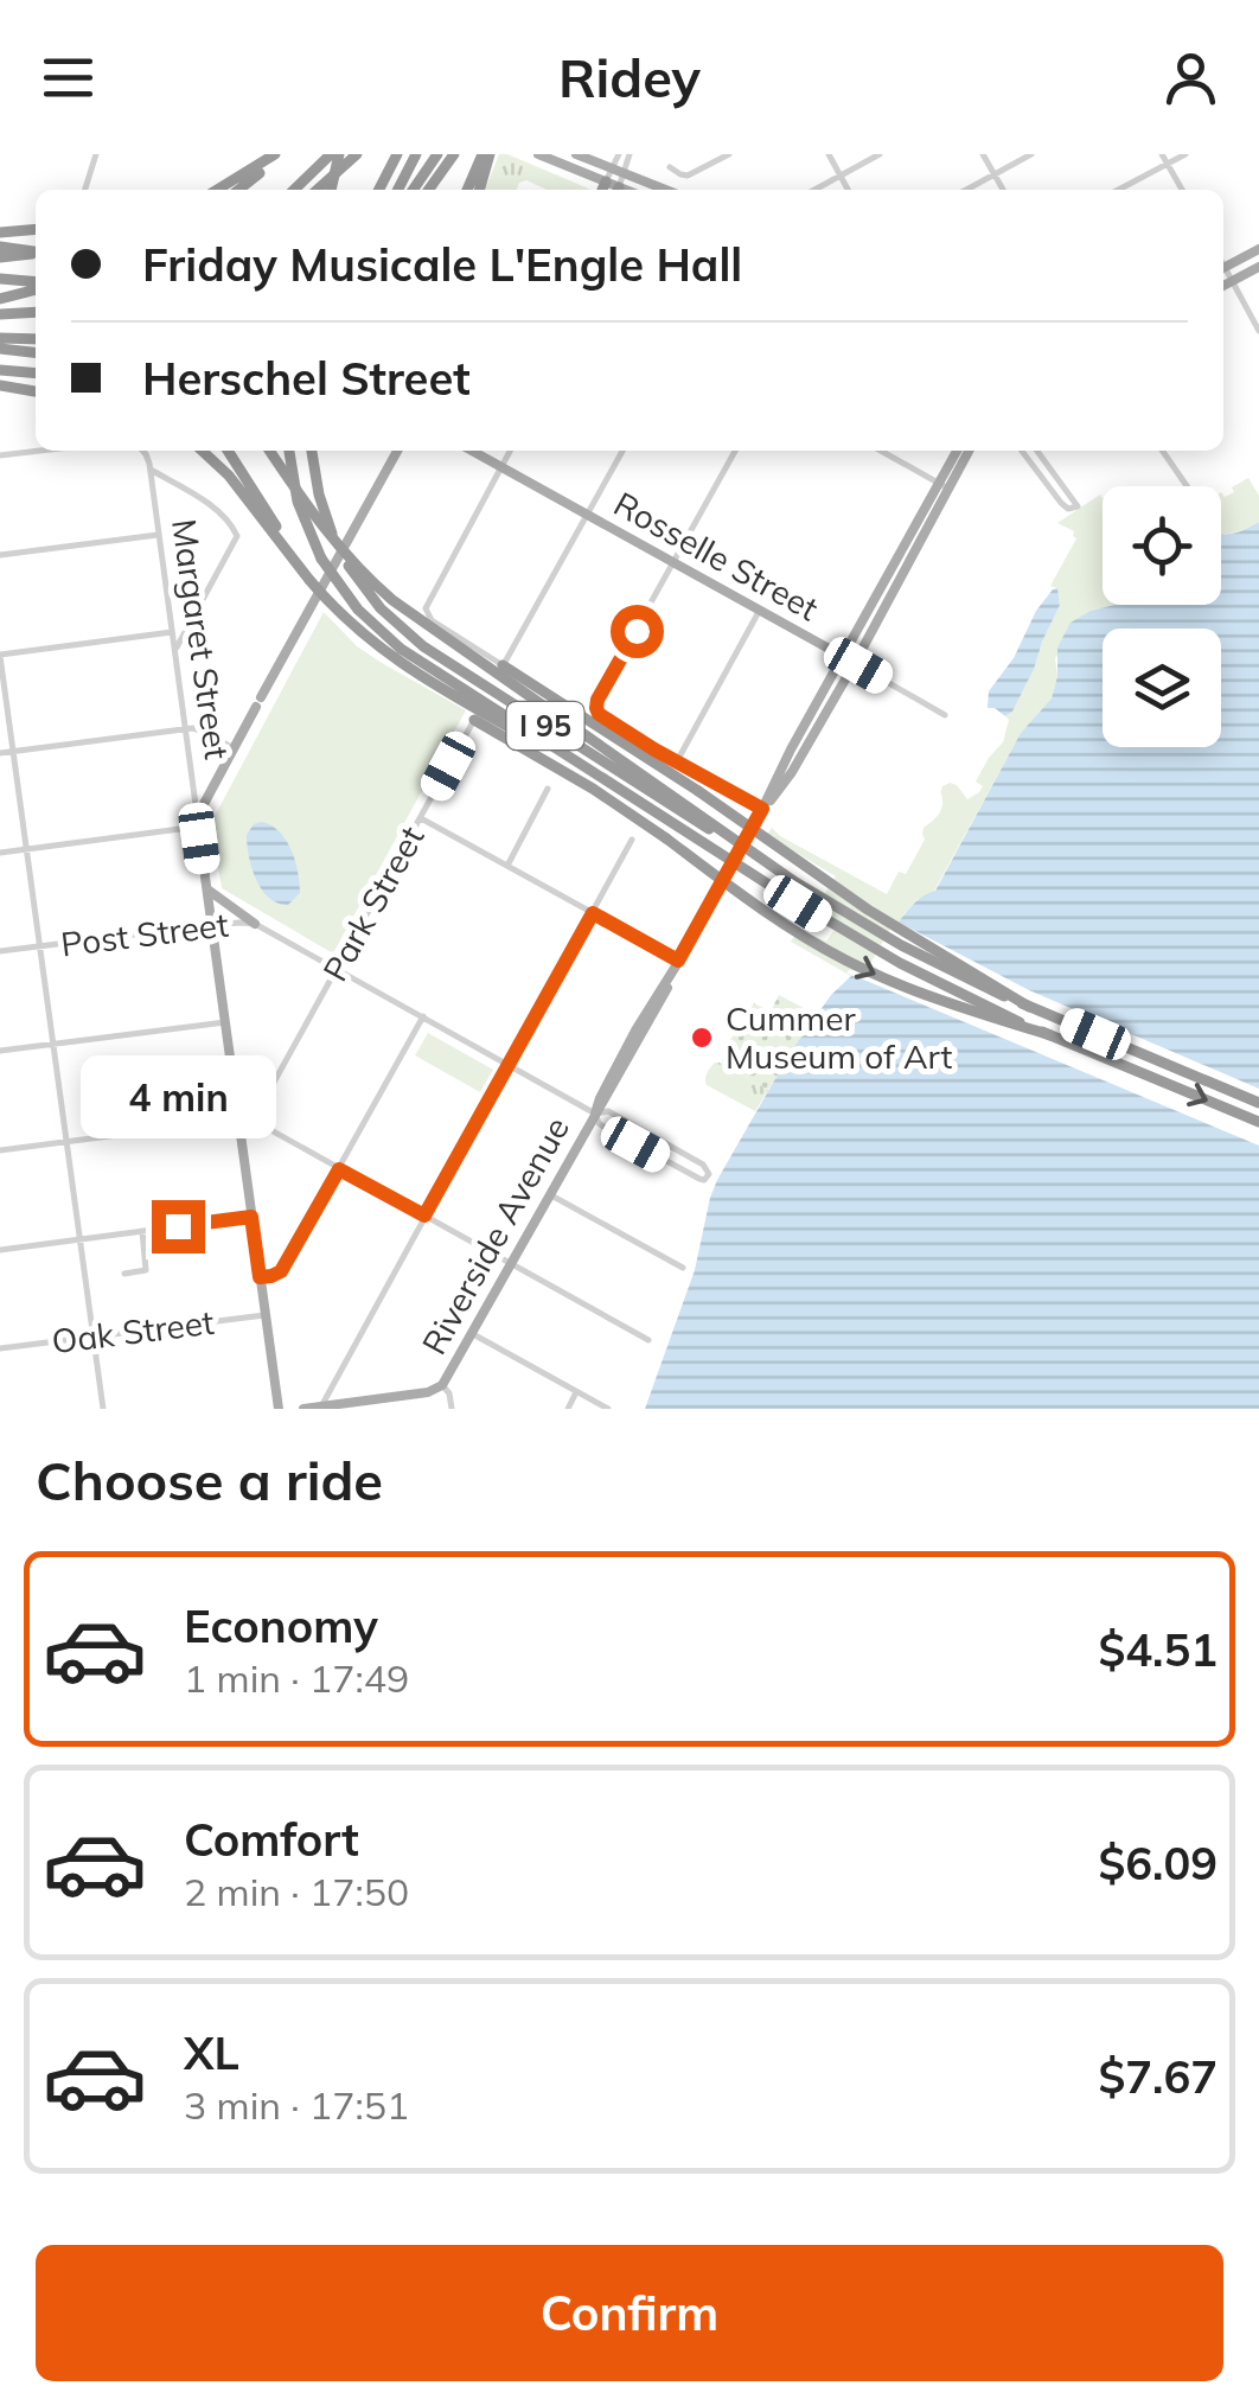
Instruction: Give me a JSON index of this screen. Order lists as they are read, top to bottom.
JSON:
{
  "streets": {
    "highway": ["I 95"],
    "main road": ["Rosselle Street", "Margaret Street", "Riverside Avenue"],
    "street": ["Park Street", "Post Street", "Oak Street"]
  },
  "crossings": [
    ["Rosselle Street", "Park Street"],
    ["Rosselle Street", "Riverside Avenue"],
    ["Margaret Street", "Post Street"],
    ["Margaret Street", "Oak Street"],
    ["Park Street", "Post Street"],
    ["Post Street", "Riverside Avenue"]
  ],
  "places": ["Cummer Museum of Art"],
  "page": {
    "header": "Ridey",
    "banner": ["Friday Musicale L'Engle Hall", "Herschel Street"],
    "bubble": "4 min",
    "heading": "Choose a ride",
    "list": [
      {
        "name": "Economy",
        "note": "1 min · 17:49",
        "value": "$4.51"
      },
      {
        "name": "Comfort",
        "note": "2 min · 17:50",
        "value": "$6.09"
      },
      {
        "name": "XL",
        "note": "3 min · 17:51",
        "value": "$7.67"
      }
    ],
    "buttons": "Confirm"
  }
}
